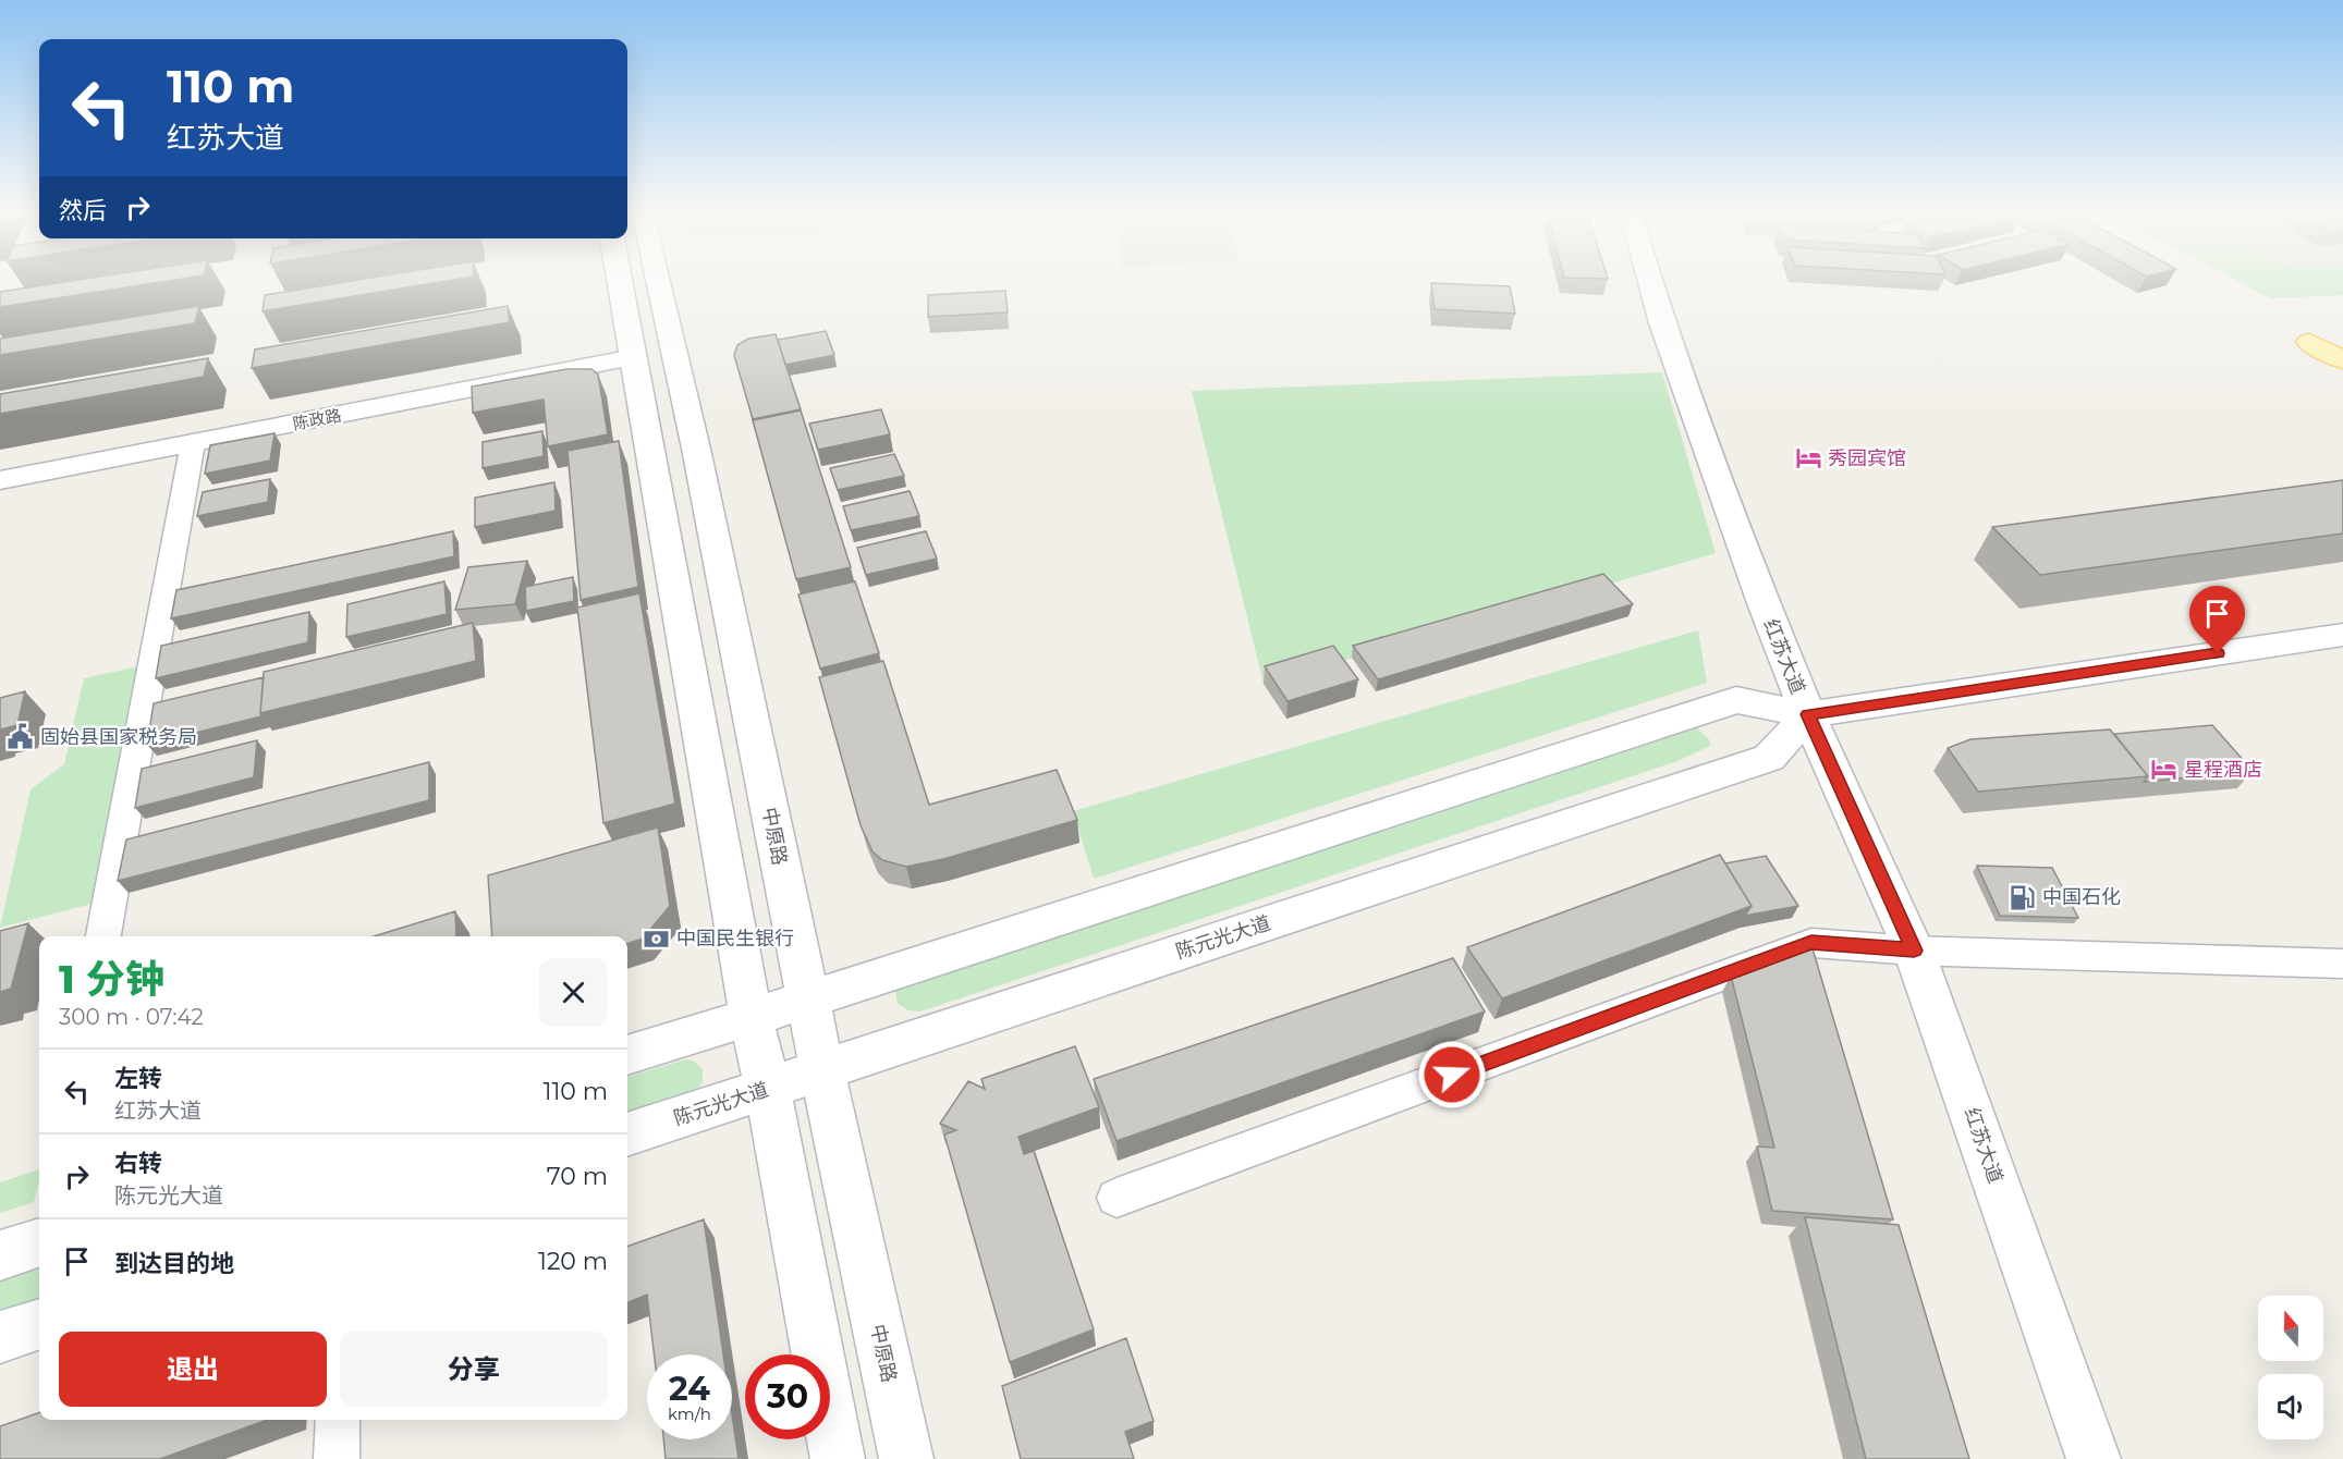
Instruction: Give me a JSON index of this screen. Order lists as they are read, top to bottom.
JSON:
{
  "streets": {
    "main road": [
      "陈政路",
      "红苏大道",
      "中原路",
      "陈元光大道"
    ]
  },
  "crossings": [
    ["红苏大道", "陈元光大道"],
    ["中原路", "陈元光大道"]
  ],
  "places": {
    "hotel": ["秀园宾馆", "星程酒店"],
    "public building": ["固始县国家税务局"],
    "fuel station": ["中国石化"],
    "bank": ["中国民生银行"]
  },
  "north": "top",
  "page": {
    "turn": ["110 m", "红苏大道"],
    "then": "然后",
    "heading": ["1 分钟", "300 m · 07:42"],
    "list": [
      {
        "name": "左转",
        "note": "红苏大道",
        "value": "110 m"
      },
      {
        "name": "右转",
        "note": "陈元光大道",
        "value": "70 m"
      },
      {
        "name": "到达目的地",
        "value": "120 m"
      }
    ],
    "buttons": ["退出", "分享"],
    "speed": "24 km/h",
    "limit": "30"
  }
}
